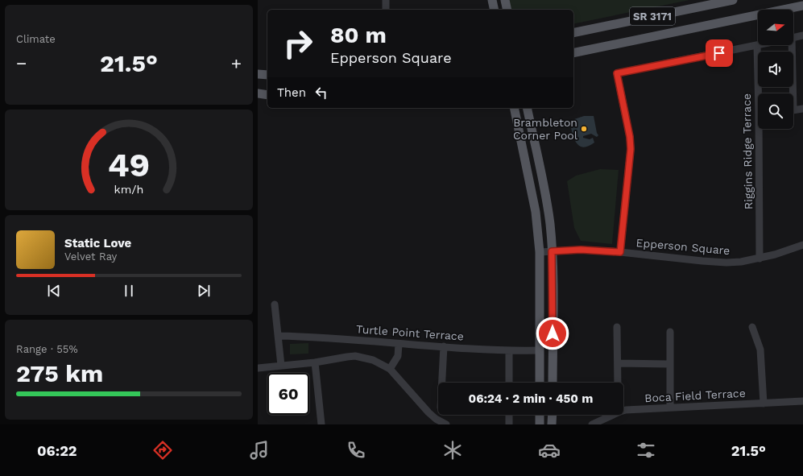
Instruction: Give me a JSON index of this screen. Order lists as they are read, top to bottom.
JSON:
{
  "streets": {
    "main road": ["SR 3171"],
    "street": [
      "Riggins Ridge Terrace",
      "Epperson Square",
      "Turtle Point Terrace",
      "Boca Field Terrace"
    ]
  },
  "crossings": [
    ["Riggins Ridge Terrace", "Epperson Square"]
  ],
  "places": ["Brambleton Corner Pool"],
  "north": "right",
  "page": {
    "tile": [
      "Climate",
      ["Range · 55%", "275 km"]
    ],
    "turn": ["80 m", "Epperson Square"],
    "heat": ["−", "21.5°", "+"],
    "then": "Then",
    "song": ["Static Love", "Velvet Ray"],
    "limit": "60",
    "trip": "06:24 · 2 min · 450 m",
    "tabs": ["06:22", "21.5°"],
    "gauge": ["49", "km/h"]
  }
}
